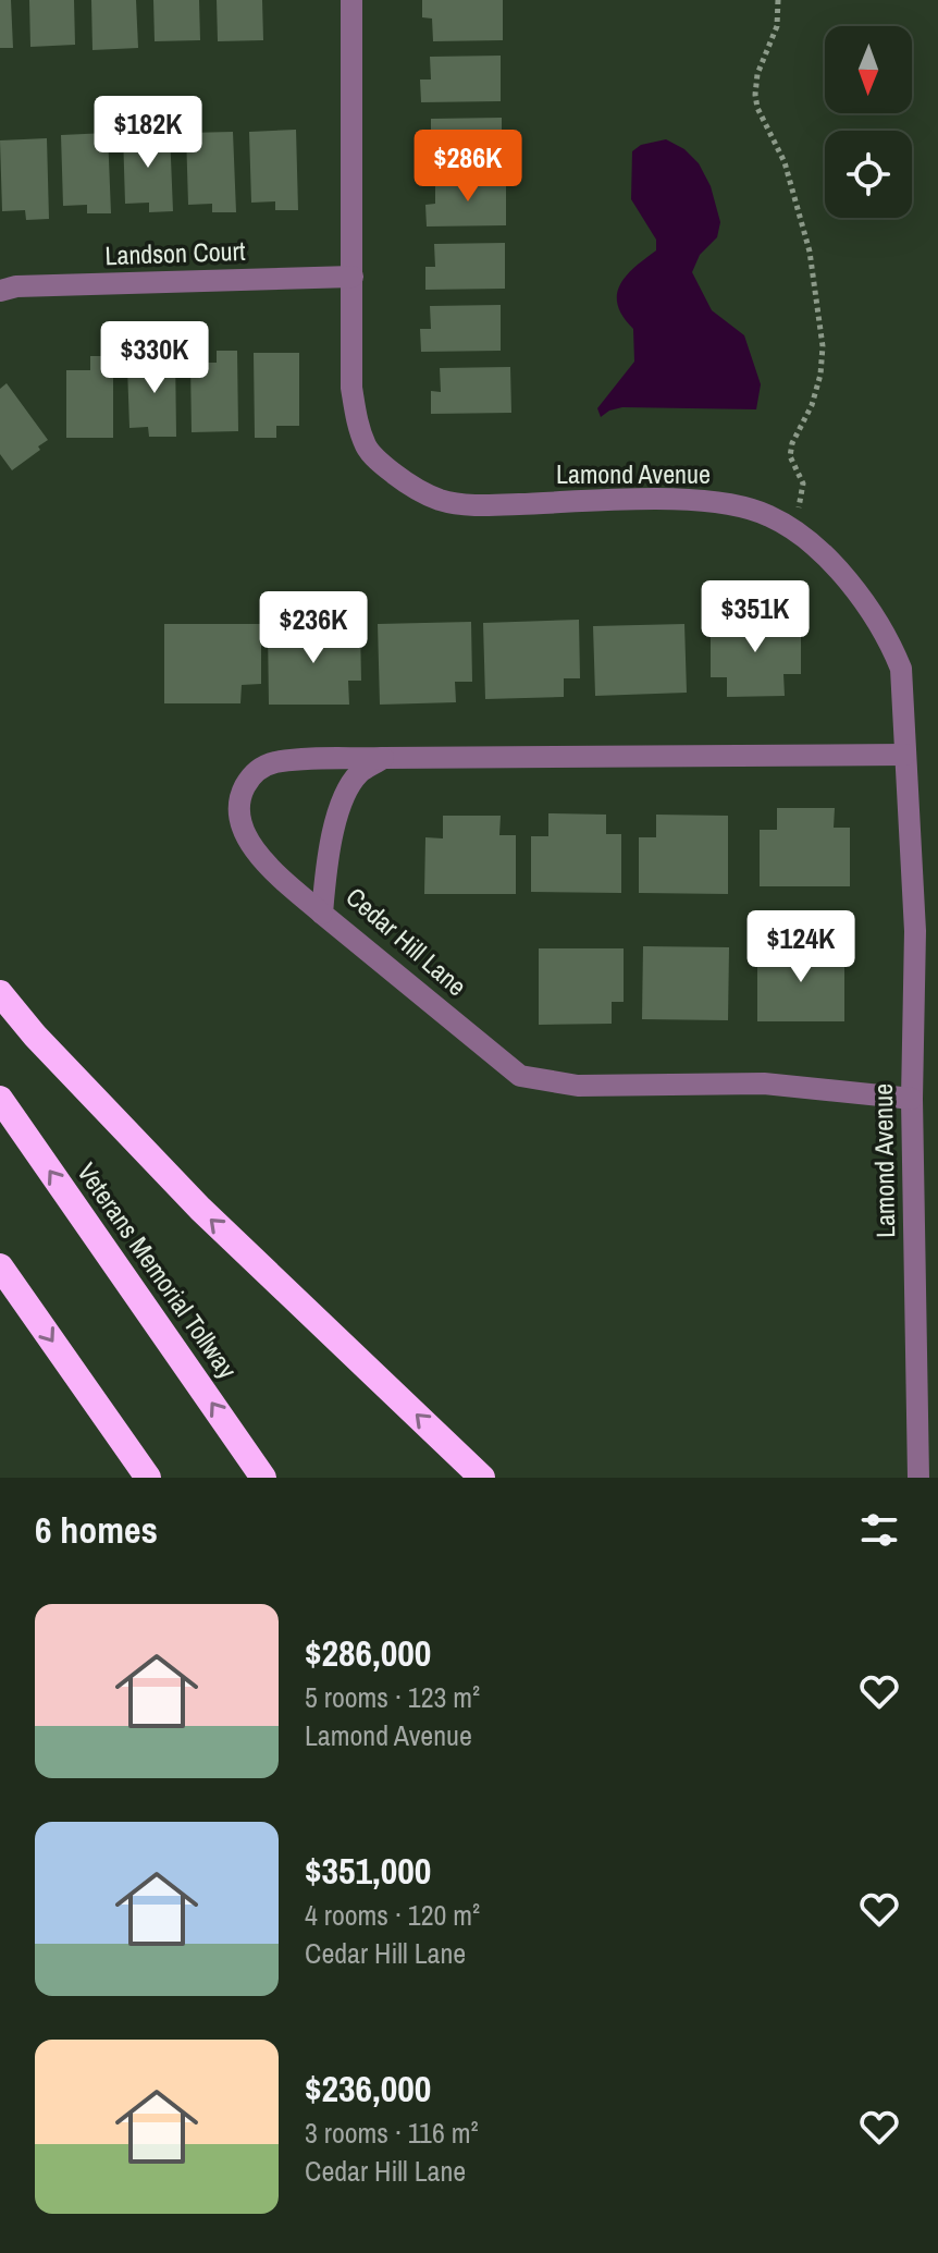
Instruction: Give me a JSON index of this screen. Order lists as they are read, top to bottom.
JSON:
{
  "streets": {
    "highway": ["Veterans Memorial Tollway"],
    "street": ["Landson Court", "Lamond Avenue", "Cedar Hill Lane"]
  },
  "crossings": [
    ["Landson Court", "Lamond Avenue"],
    ["Lamond Avenue", "Cedar Hill Lane"]
  ],
  "north": "bottom",
  "page": {
    "price": [
      "$182K",
      "$286K",
      "$330K",
      "$351K",
      "$236K",
      "$124K"
    ],
    "heading": "6 homes",
    "list": [
      {
        "name": "$286,000",
        "note": "5 rooms · 123 m² · Lamond Avenue"
      },
      {
        "name": "$351,000",
        "note": "4 rooms · 120 m² · Cedar Hill Lane"
      },
      {
        "name": "$236,000",
        "note": "3 rooms · 116 m² · Cedar Hill Lane"
      }
    ]
  }
}
